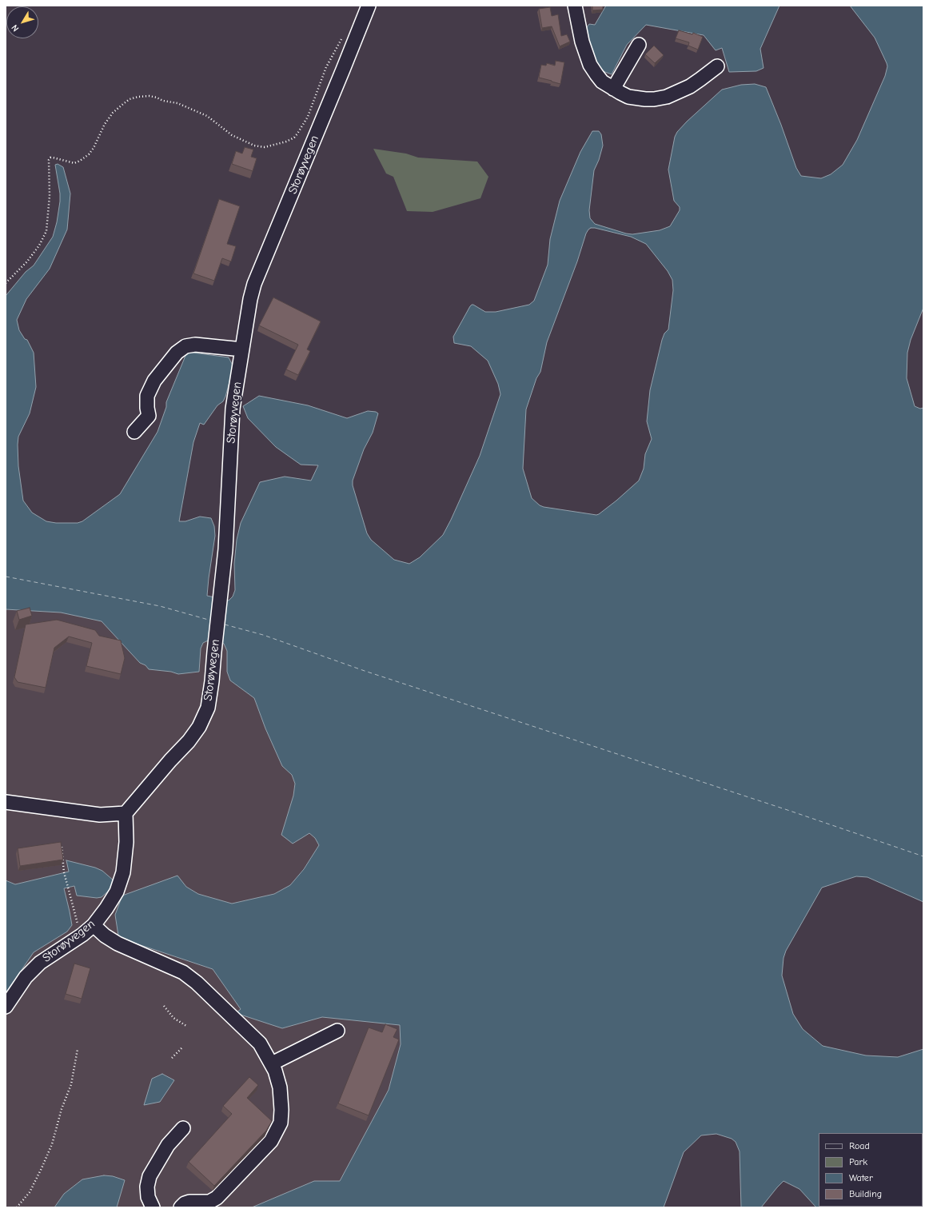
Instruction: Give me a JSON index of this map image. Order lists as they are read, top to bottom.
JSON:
{
  "streets": {
    "street": ["Storøyvegen"]
  },
  "legend": [
    "Road",
    "Park",
    "Water",
    "Building"
  ],
  "north": "bottom left"
}
